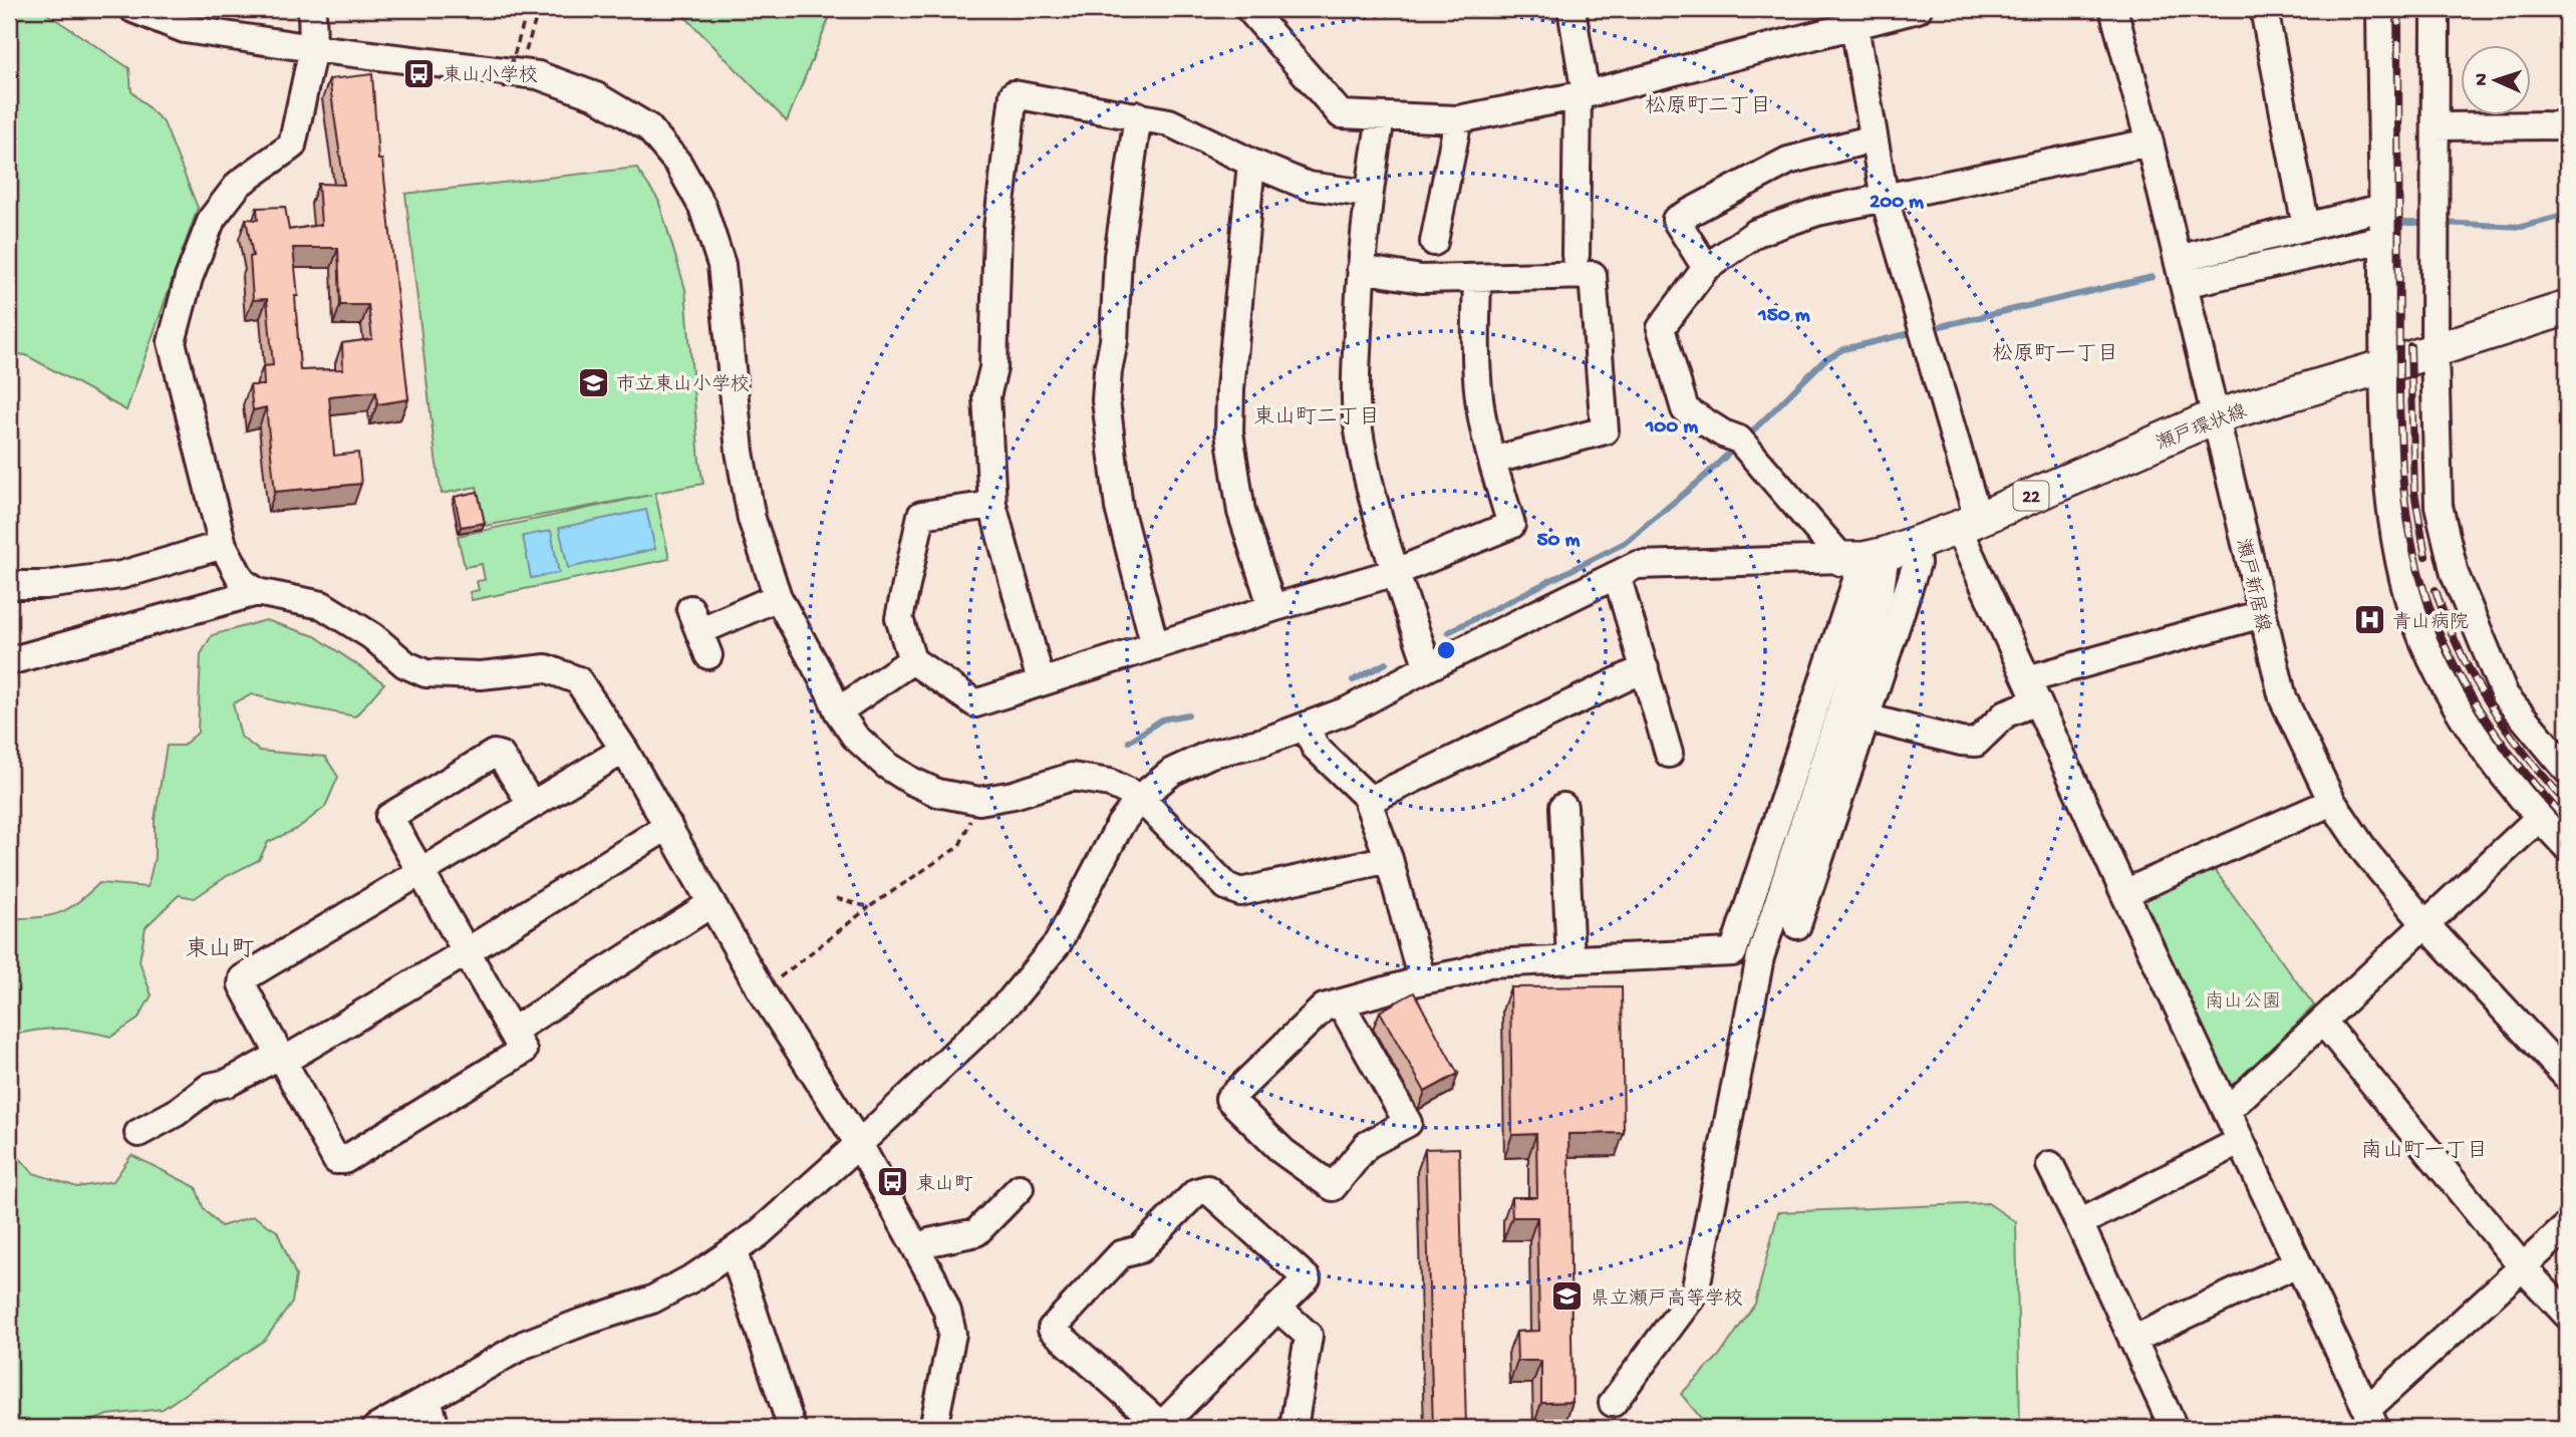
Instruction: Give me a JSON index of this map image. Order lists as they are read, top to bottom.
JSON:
{
  "streets": {
    "main road": ["瀬戸環状線", "22"],
    "street": ["瀬戸新居線"]
  },
  "crossings": [
    ["瀬戸環状線", "瀬戸新居線"]
  ],
  "districts": [
    "松原町二丁目",
    "松原町一丁目",
    "東山町二丁目",
    "東山町",
    "南山町一丁目"
  ],
  "parks": ["南山公園"],
  "places": {
    "bus stop": ["東山小学校", "東山町"],
    "school or university": ["市立東山小学校", "県立瀬戸高等学校"],
    "hospital": ["青山病院"]
  },
  "north": "left",
  "rings": [
    "200 m",
    "150 m",
    "100 m",
    "50 m"
  ]
}
